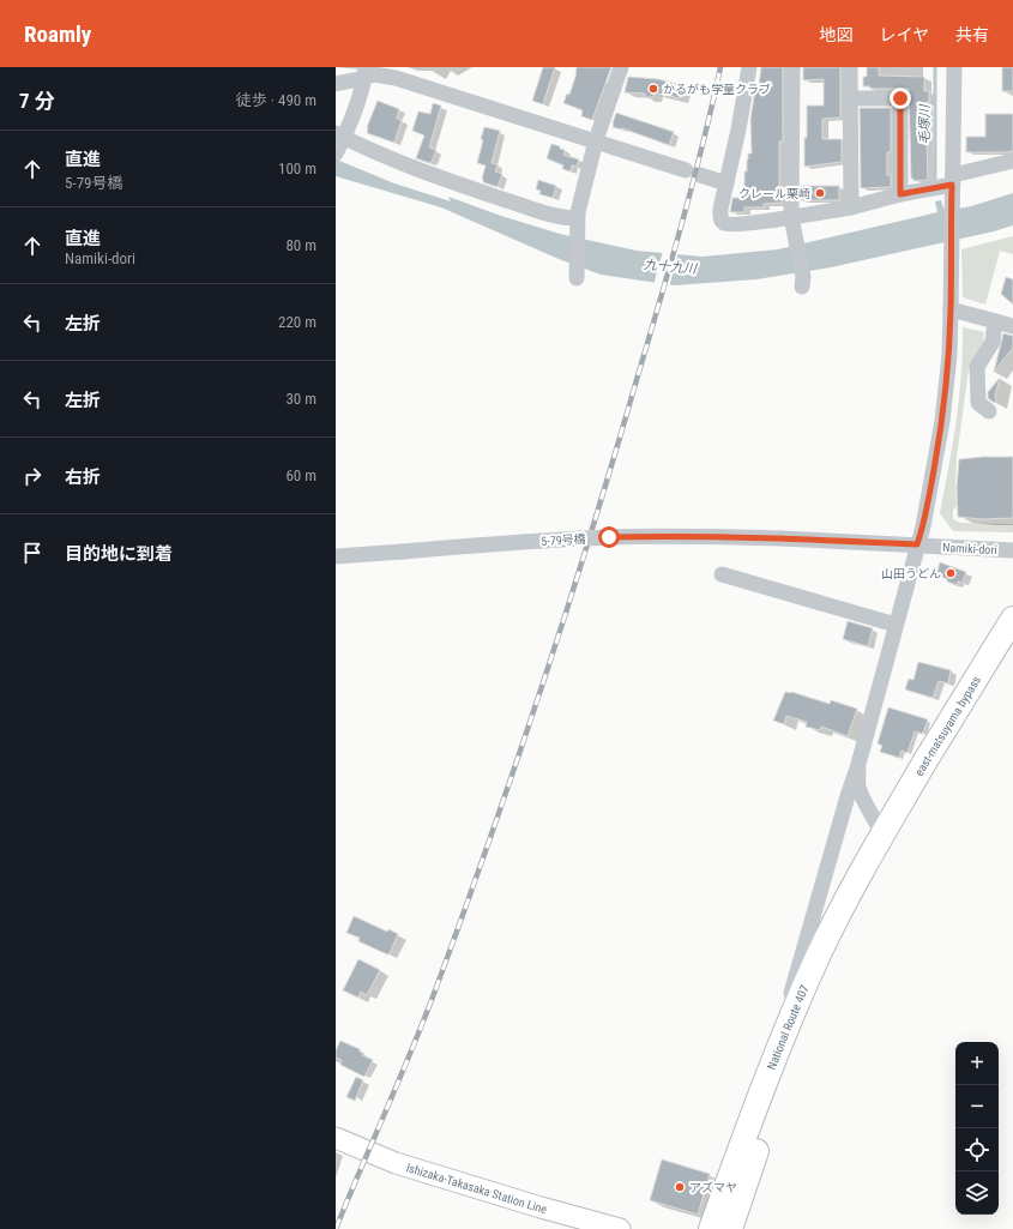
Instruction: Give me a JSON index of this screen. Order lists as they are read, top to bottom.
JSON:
{
  "streets": {
    "highway": ["east-matsuyama bypass", "National Route 407"],
    "main road": ["Ishizaka-Takasaka Station Line"],
    "street": ["5-79号橋", "Namiki-dori"]
  },
  "crossings": [
    ["5-79号橋", "Namiki-dori"],
    ["east-matsuyama bypass", "National Route 407"]
  ],
  "water": ["毛塚川", "九十九川"],
  "places": [
    "かるがも学童クラブ",
    "クレール栗崎",
    "山田うどん",
    "アズマヤ"
  ],
  "page": {
    "header": "Roamly",
    "nav": ["地図", "レイヤ", "共有"],
    "heading": ["7 分", "徒歩 · 490 m"],
    "list": [
      ["直進", "5-79号橋", "100 m"],
      ["直進", "Namiki-dori", "80 m"],
      ["左折", "220 m"],
      ["左折", "30 m"],
      ["右折", "60 m"],
      "目的地に到着"
    ],
    "map_buttons": ["+", "−"]
  }
}
